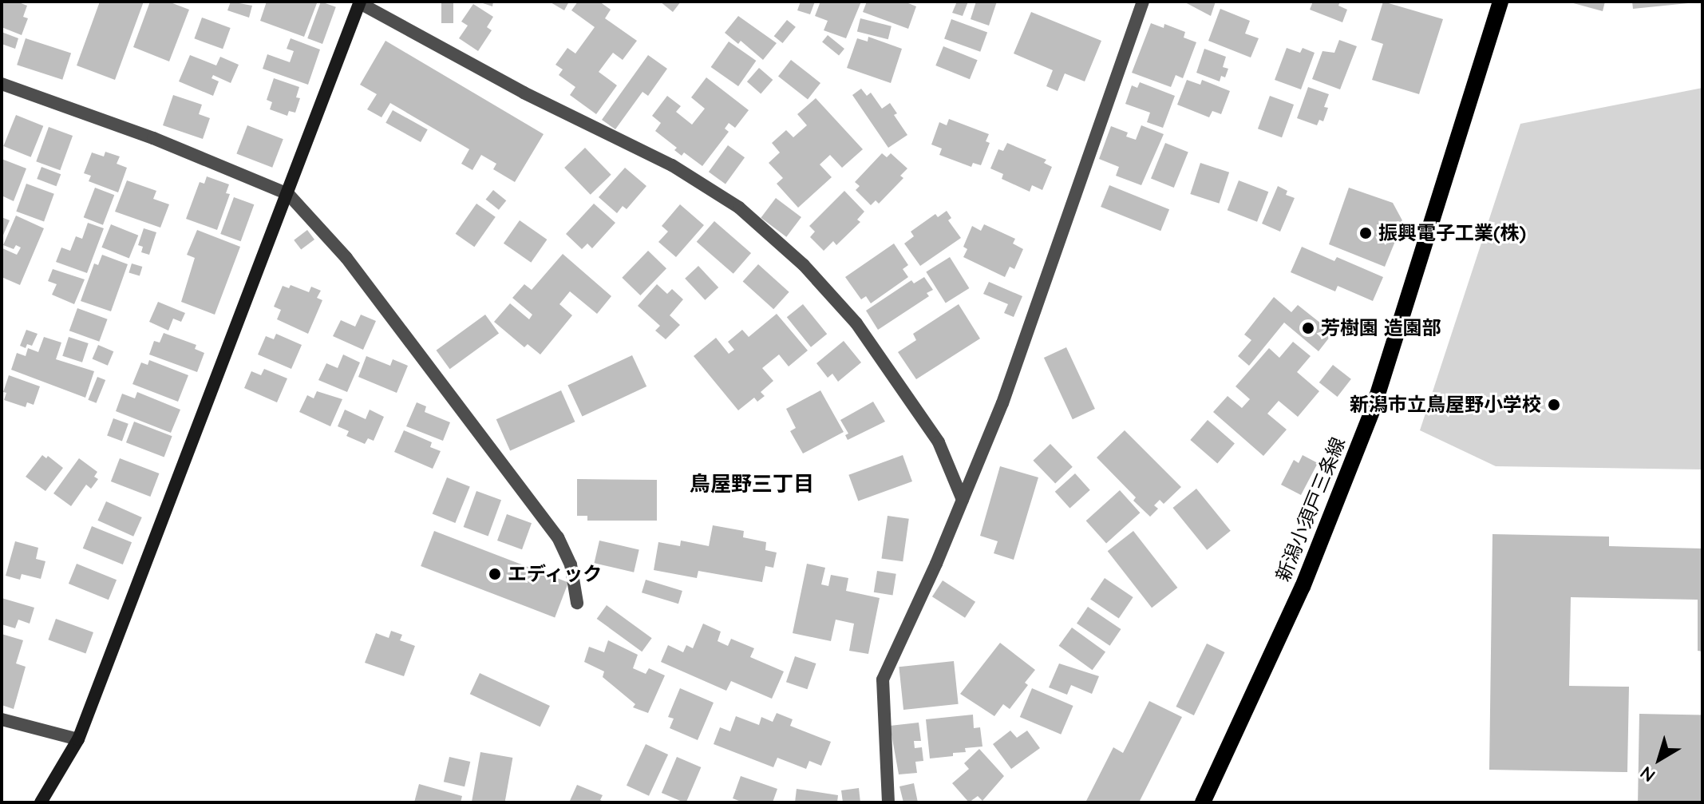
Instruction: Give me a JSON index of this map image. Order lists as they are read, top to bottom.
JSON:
{
  "streets": {
    "main road": ["新潟小須戸三条線"]
  },
  "districts": ["鳥屋野三丁目"],
  "places": [
    "振興電子工業(株)",
    "芳樹園 造園部",
    "新潟市立鳥屋野小学校",
    "エディック"
  ],
  "north": "bottom left"
}
